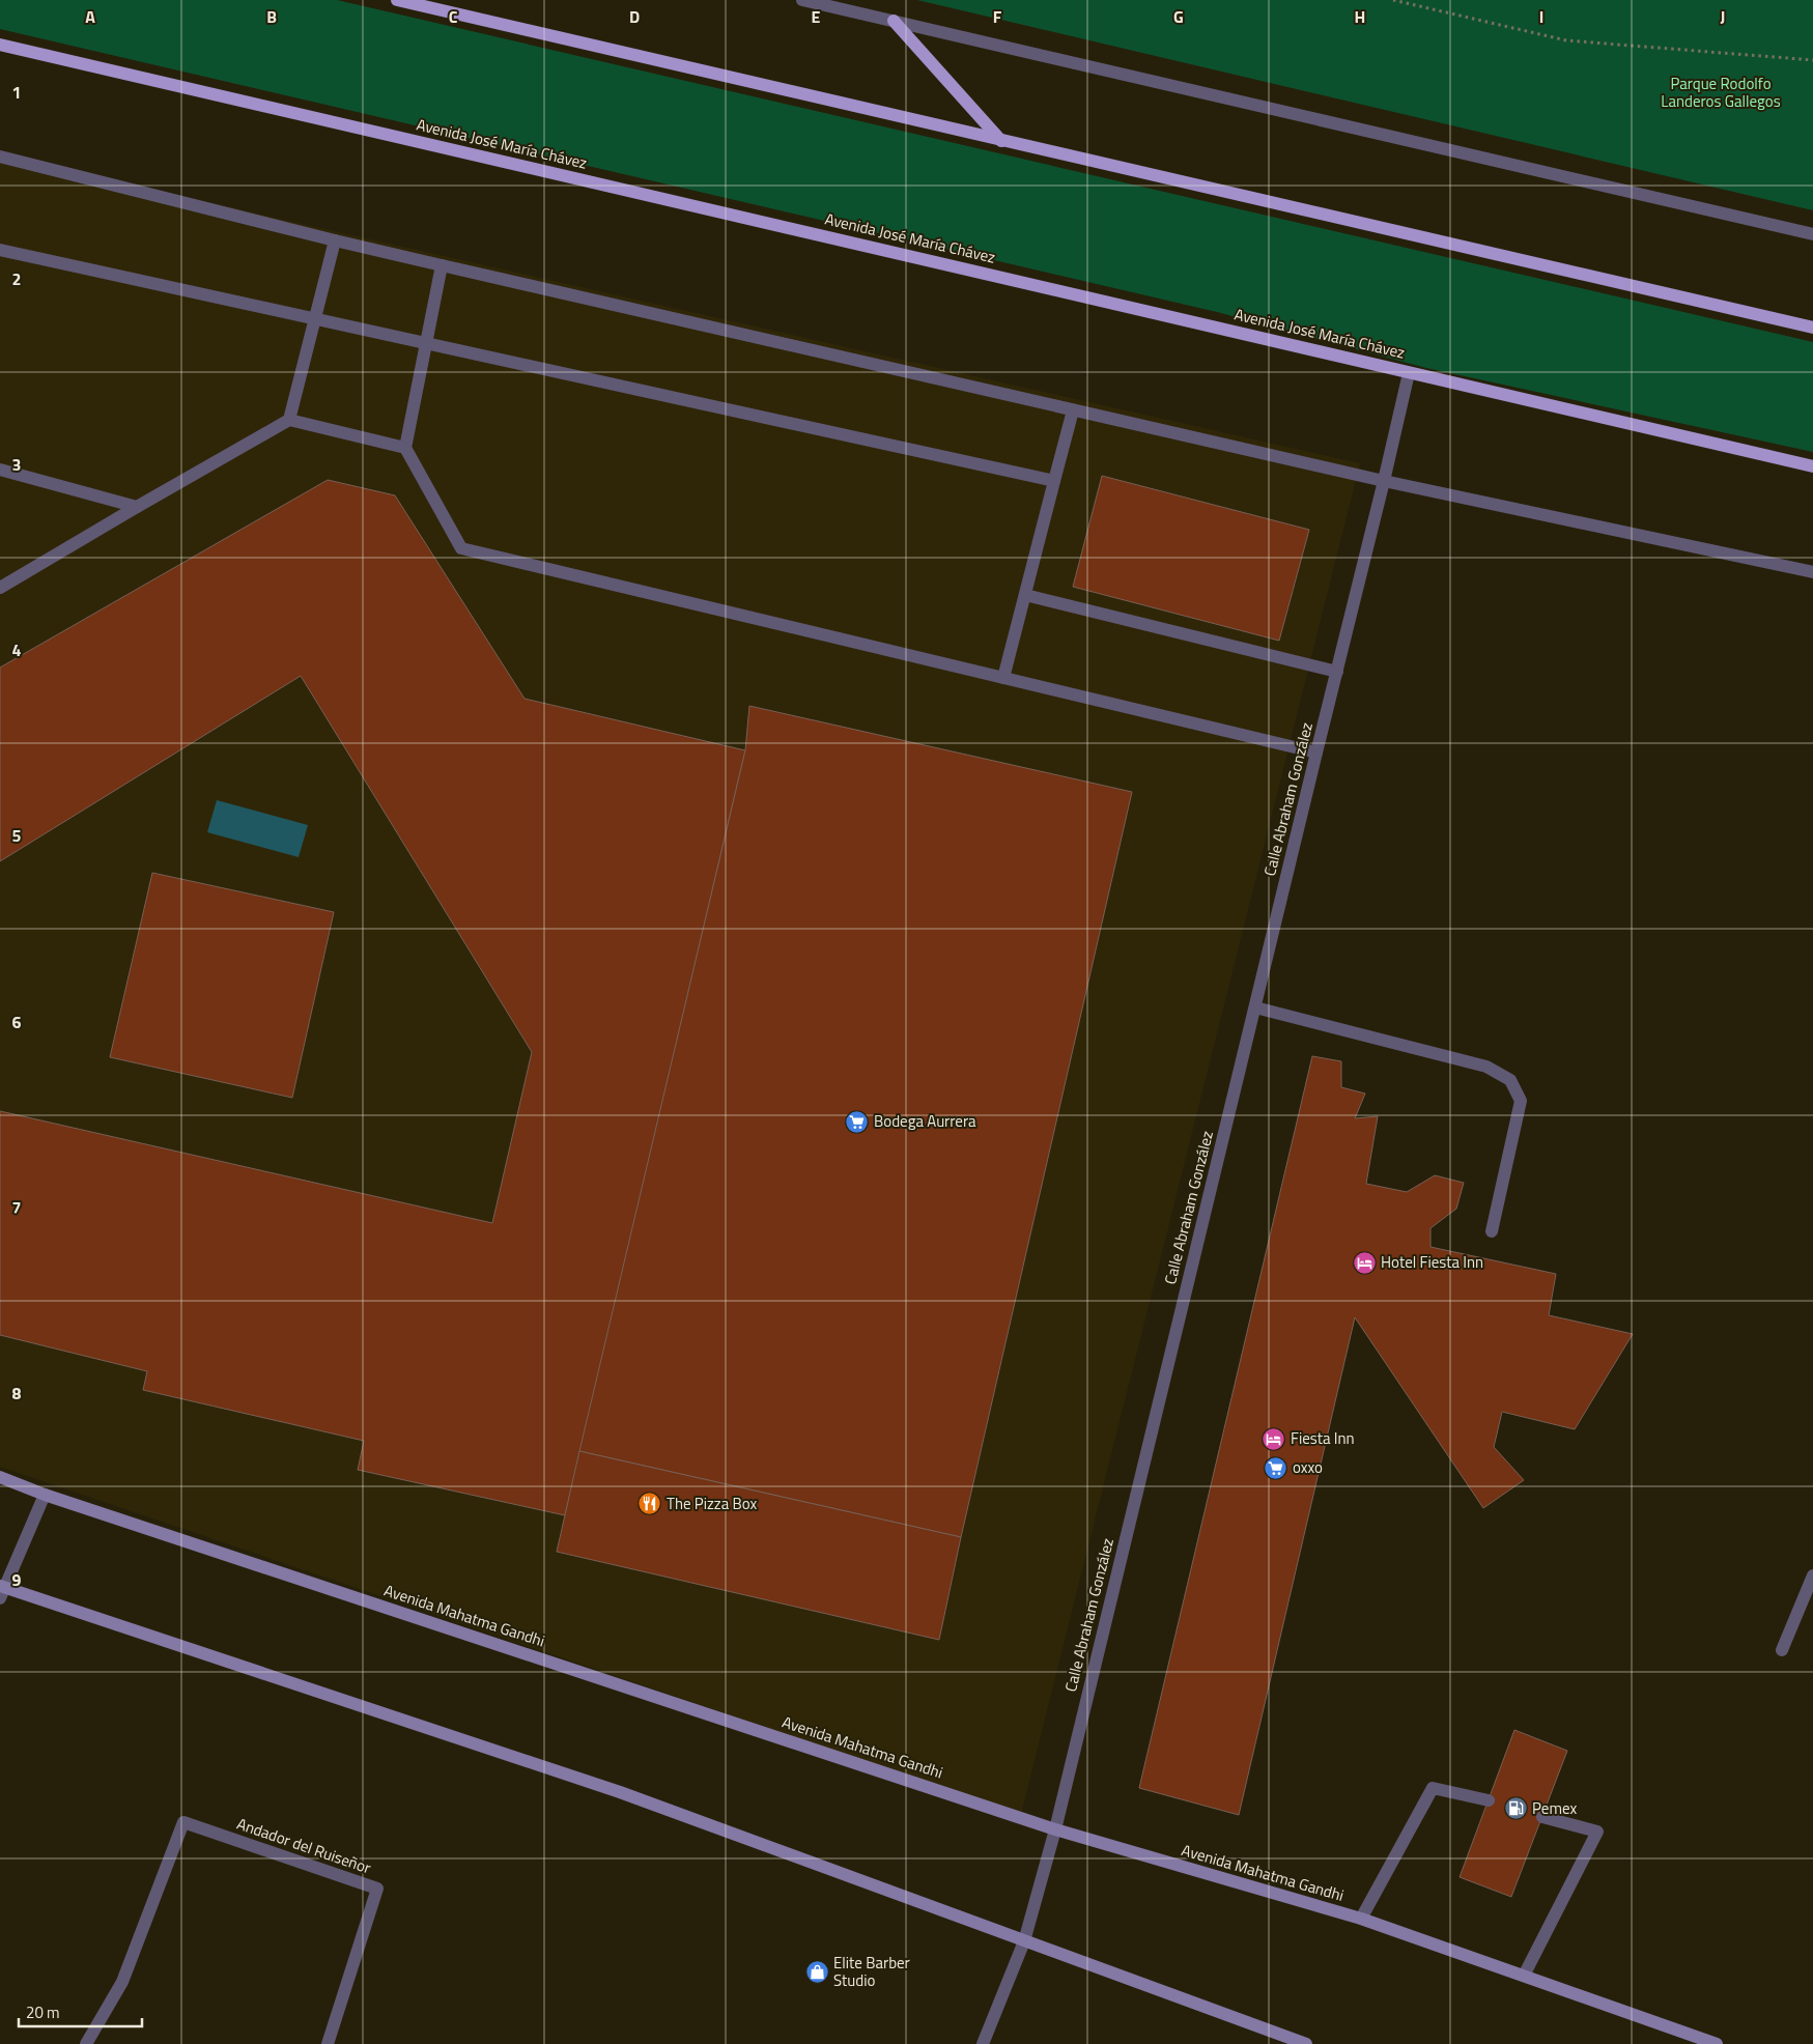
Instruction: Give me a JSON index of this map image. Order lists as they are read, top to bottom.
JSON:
{
  "streets": {
    "main road": ["Avenida José María Chávez", "Avenida Mahatma Gandhi"],
    "street": ["Calle Abraham González", "Andador del Ruiseñor"]
  },
  "crossings": [
    ["Avenida José María Chávez", "Calle Abraham González"],
    ["Calle Abraham González", "Avenida Mahatma Gandhi"]
  ],
  "parks": ["Parque Rodolfo Landeros Gallegos"],
  "places": {
    "supermarket": ["Bodega Aurrera", "oxxo"],
    "hotel": ["Hotel Fiesta Inn", "Fiesta Inn"],
    "restaurant": ["The Pizza Box"],
    "fuel station": ["Pemex"],
    "shop": ["Elite Barber Studio"]
  },
  "scale_bar": "20 m",
  "grid": {
    "columns": [
      "A",
      "B",
      "C",
      "D",
      "E",
      "F",
      "G",
      "H",
      "I",
      "J"
    ],
    "rows": [
      "1",
      "2",
      "3",
      "4",
      "5",
      "6",
      "7",
      "8",
      "9"
    ]
  }
}
